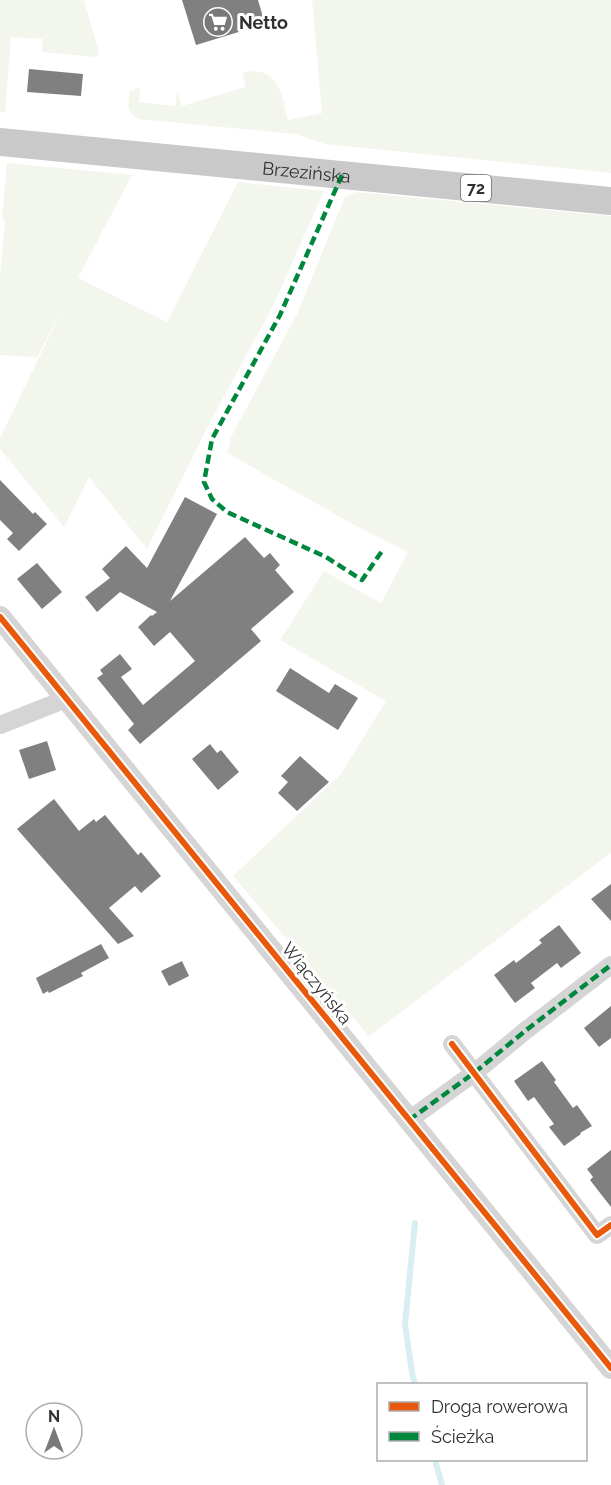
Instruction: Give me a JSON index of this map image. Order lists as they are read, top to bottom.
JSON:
{
  "streets": {
    "main road": ["Brzezińska", "72"],
    "street": ["Wiączyńska"]
  },
  "places": {
    "supermarket": ["Netto"]
  },
  "legend": ["Droga rowerowa", "Ścieżka"],
  "north": "top"
}
